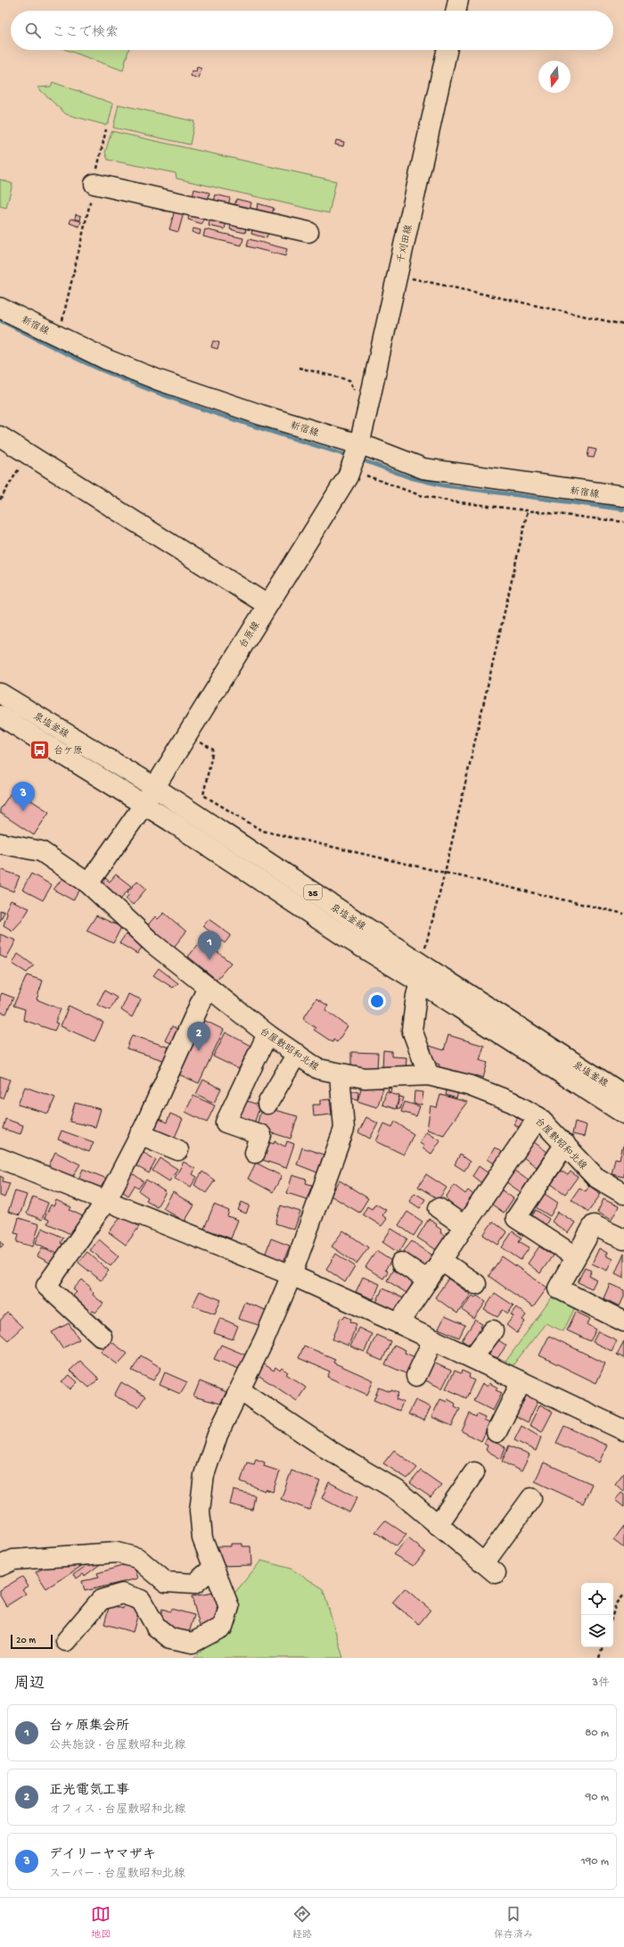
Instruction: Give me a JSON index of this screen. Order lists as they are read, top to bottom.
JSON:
{
  "streets": {
    "street": [
      "千刈田線",
      "新宿線",
      "台原線",
      "泉塩釜線",
      "35",
      "台屋敷昭和北線"
    ]
  },
  "crossings": [
    ["千刈田線", "新宿線"],
    ["千刈田線", "台原線"],
    ["新宿線", "台原線"],
    ["台原線", "泉塩釜線"],
    ["台原線", "台屋敷昭和北線"]
  ],
  "places": {
    "bus stop": ["台ケ原"]
  },
  "scale_bar": "20 m",
  "north": "bottom",
  "page": {
    "search": "ここで検索",
    "pins": ["3", "1", "2"],
    "scale": "20 m",
    "heading": ["周辺", "3件"],
    "list": [
      {
        "mark": "1",
        "name": "台ヶ原集会所",
        "note": "公共施設 · 台屋敷昭和北線",
        "value": "80 m"
      },
      {
        "mark": "2",
        "name": "正光電気工事",
        "note": "オフィス · 台屋敷昭和北線",
        "value": "90 m"
      },
      {
        "mark": "3",
        "name": "デイリーヤマザキ",
        "note": "スーパー · 台屋敷昭和北線",
        "value": "190 m"
      }
    ],
    "nav": ["地図", "経路", "保存済み"]
  }
}
